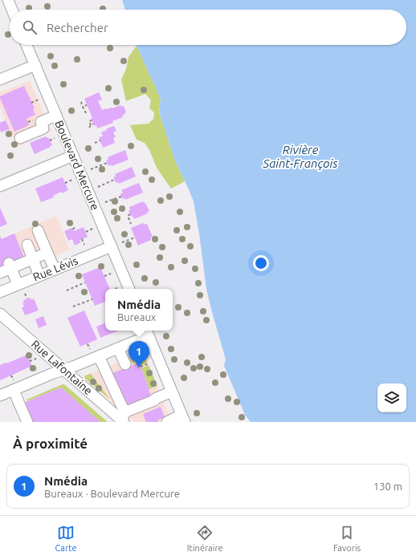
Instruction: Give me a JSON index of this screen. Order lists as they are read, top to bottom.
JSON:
{
  "streets": {
    "street": ["Boulevard Mercure", "Rue Lévis", "Rue Lafontaine"]
  },
  "crossings": [
    ["Boulevard Mercure", "Rue Lévis"]
  ],
  "water": ["Rivière Saint-François"],
  "page": {
    "search": "Rechercher",
    "popup": ["Nmédia", "Bureaux"],
    "pins": "1",
    "heading": "À proximité",
    "list": [
      {
        "mark": "1",
        "name": "Nmédia",
        "note": "Bureaux · Boulevard Mercure",
        "value": "130 m"
      }
    ],
    "nav": ["Carte", "Itinéraire", "Favoris"]
  }
}
